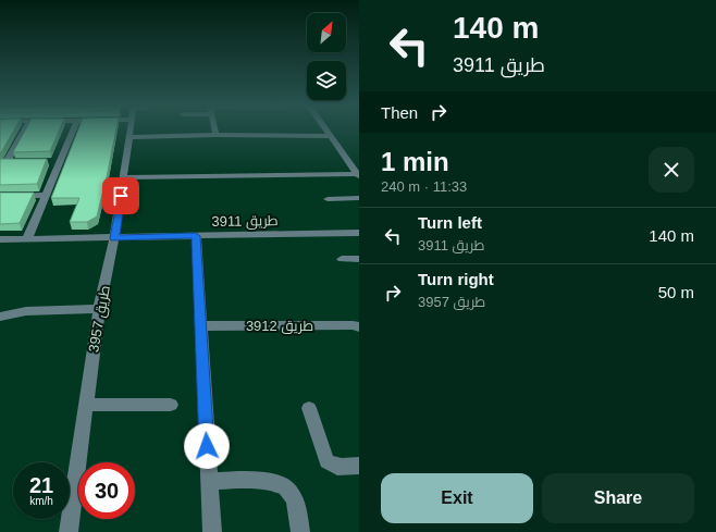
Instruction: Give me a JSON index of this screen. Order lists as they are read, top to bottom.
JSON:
{
  "streets": {
    "street": ["طريق 3911", "طريق 3957", "طريق 3912"]
  },
  "crossings": [
    ["طريق 3911", "طريق 3957"]
  ],
  "north": "top right",
  "page": {
    "turn": ["140 m", "طريق 3911"],
    "then": "Then",
    "heading": ["1 min", "240 m · 11:33"],
    "list": [
      {
        "name": "Turn left",
        "note": "طريق 3911",
        "value": "140 m"
      },
      {
        "name": "Turn right",
        "note": "طريق 3957",
        "value": "50 m"
      }
    ],
    "speed": "21 km/h",
    "limit": "30",
    "buttons": ["Exit", "Share"]
  }
}
